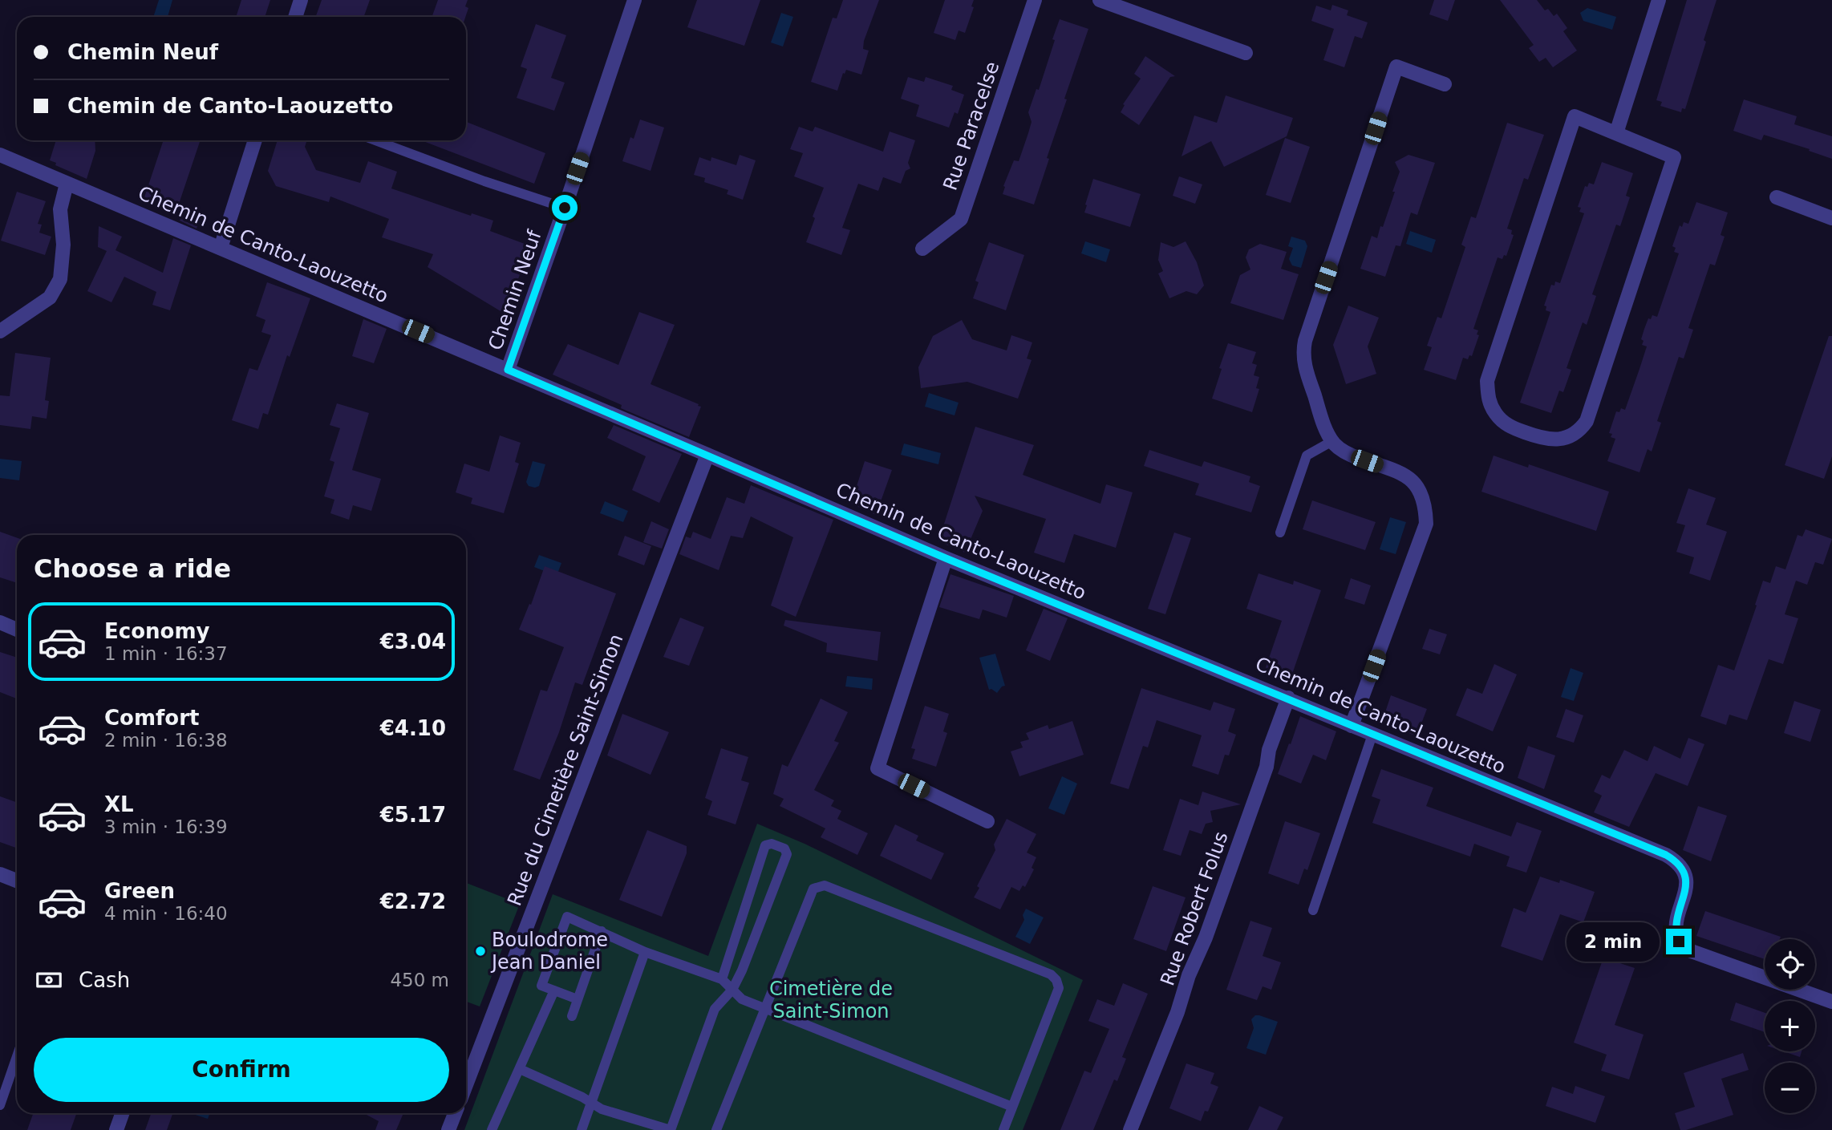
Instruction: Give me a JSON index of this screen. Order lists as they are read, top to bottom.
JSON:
{
  "streets": {
    "street": [
      "Rue Paracelse",
      "Chemin de Canto-Laouzetto",
      "Chemin Neuf",
      "Rue du Cimetière Saint-Simon",
      "Rue Robert Folus"
    ]
  },
  "crossings": [
    ["Chemin de Canto-Laouzetto", "Chemin Neuf"],
    ["Chemin de Canto-Laouzetto", "Rue du Cimetière Saint-Simon"],
    ["Chemin de Canto-Laouzetto", "Rue Robert Folus"]
  ],
  "parks": ["Cimetière de Saint-Simon"],
  "places": ["Boulodrome Jean Daniel"],
  "page": {
    "banner": ["Chemin Neuf", "Chemin de Canto-Laouzetto"],
    "heading": "Choose a ride",
    "list": [
      {
        "name": "Economy",
        "note": "1 min · 16:37",
        "value": "€3.04"
      },
      {
        "name": "Comfort",
        "note": "2 min · 16:38",
        "value": "€4.10"
      },
      {
        "name": "XL",
        "note": "3 min · 16:39",
        "value": "€5.17"
      },
      {
        "name": "Green",
        "note": "4 min · 16:40",
        "value": "€2.72"
      }
    ],
    "bubble": "2 min",
    "map_buttons": ["+", "−"],
    "pay": ["Cash", "450 m"],
    "buttons": "Confirm"
  }
}
